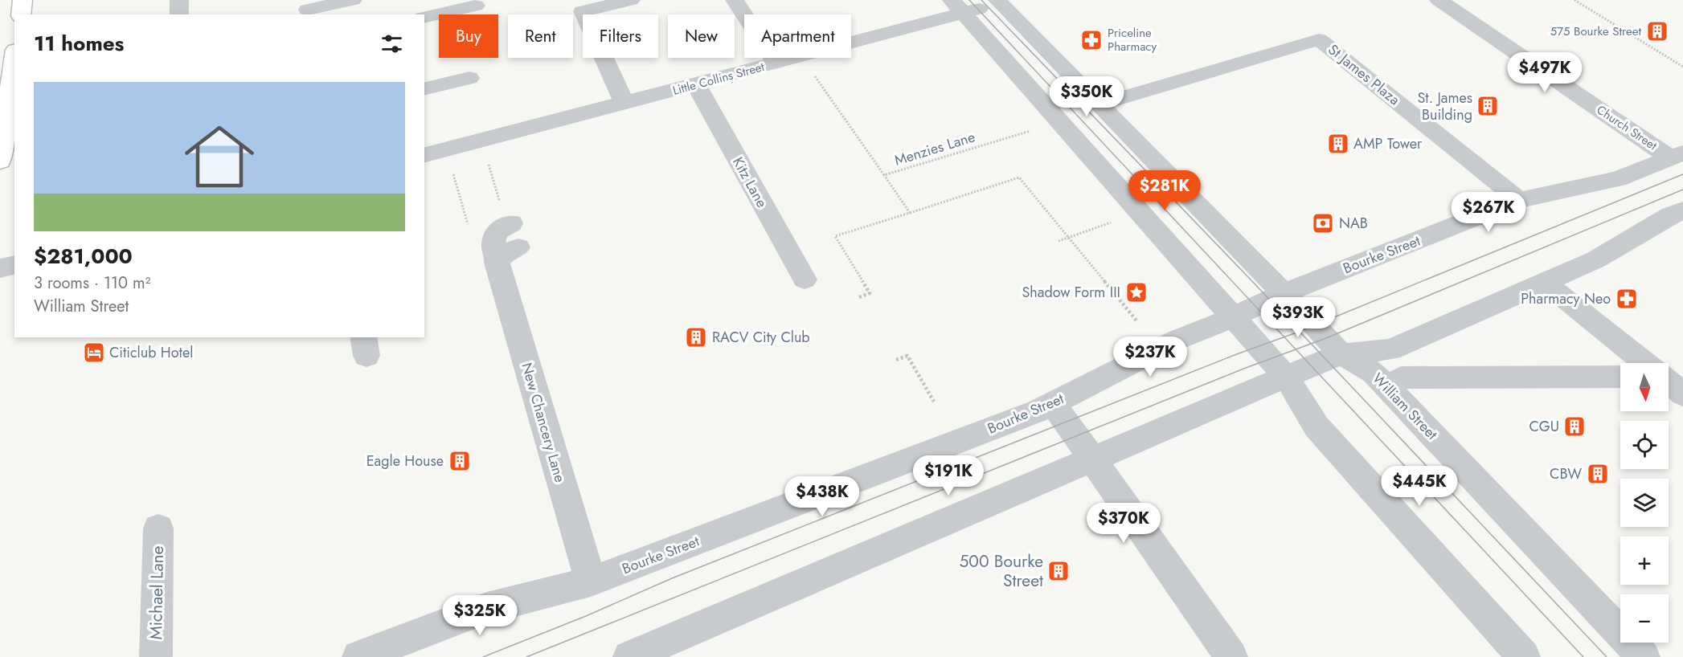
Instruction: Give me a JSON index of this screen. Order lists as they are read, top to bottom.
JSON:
{
  "streets": {
    "street": [
      "St James Plaza",
      "Little Collins Street",
      "Church Street",
      "Kitz Lane",
      "Bourke Street",
      "William Street",
      "New Chancery Lane",
      "Michael Lane"
    ],
    "path": ["Menzies Lane"]
  },
  "crossings": [
    ["St James Plaza", "Bourke Street"],
    ["St James Plaza", "William Street"],
    ["Little Collins Street", "Kitz Lane"],
    ["Little Collins Street", "William Street"],
    ["Church Street", "Bourke Street"],
    ["Bourke Street", "William Street"],
    ["Bourke Street", "New Chancery Lane"]
  ],
  "places": {
    "building": [
      "575 Bourke Street",
      "St. James Building",
      "AMP Tower",
      "RACV City Club",
      "CGU",
      "Eagle House",
      "CBW",
      "500 Bourke Street"
    ],
    "pharmacy": ["Priceline Pharmacy", "Pharmacy Neo"],
    "bank": ["NAB"],
    "place": ["Shadow Form III"],
    "hotel": ["Citiclub Hotel"]
  },
  "north": "bottom",
  "page": {
    "chip": [
      "Buy",
      "Rent",
      "Filters",
      "New",
      "Apartment"
    ],
    "heading": "11 homes",
    "price": [
      "$497K",
      "$350K",
      "$281K",
      "$267K",
      "$393K",
      "$237K",
      "$191K",
      "$445K",
      "$438K",
      "$370K",
      "$325K"
    ],
    "list": [
      {
        "name": "$281,000",
        "note": "3 rooms · 110 m² · William Street"
      }
    ],
    "map_buttons": ["+", "−"]
  }
}
